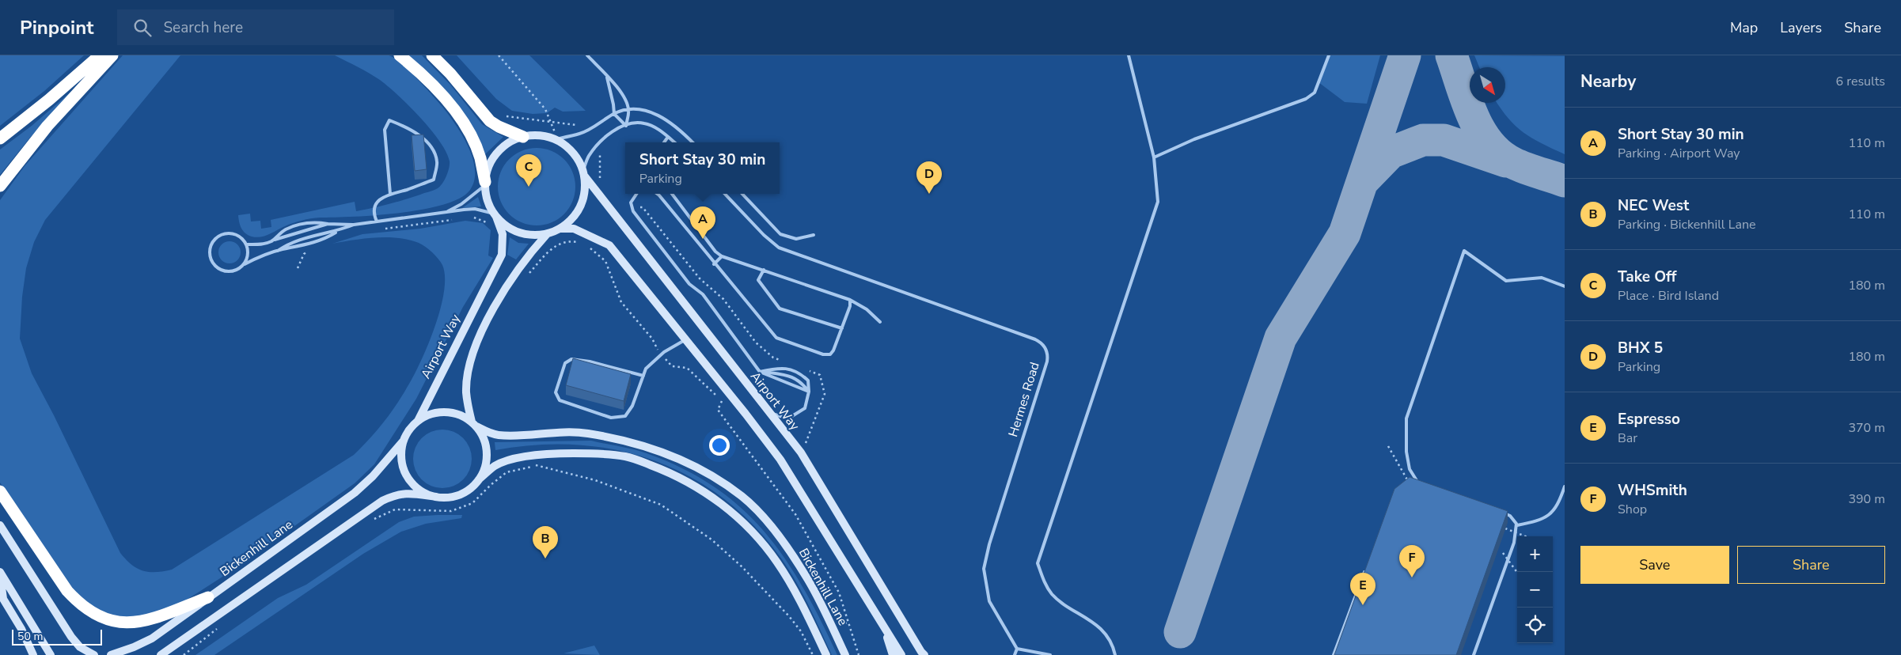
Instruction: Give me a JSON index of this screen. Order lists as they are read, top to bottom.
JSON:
{
  "streets": {
    "main road": ["Airport Way", "Bickenhill Lane"],
    "lane": ["Hermes Road"]
  },
  "crossings": [
    ["Airport Way", "Bickenhill Lane"]
  ],
  "scale_bar": "50 m",
  "north": "bottom right",
  "page": {
    "header": "Pinpoint",
    "search": "Search here",
    "nav": ["Map", "Layers", "Share"],
    "heading": ["Nearby", "6 results"],
    "list": [
      {
        "mark": "A",
        "name": "Short Stay 30 min",
        "note": "Parking · Airport Way",
        "value": "110 m"
      },
      {
        "mark": "B",
        "name": "NEC West",
        "note": "Parking · Bickenhill Lane",
        "value": "110 m"
      },
      {
        "mark": "C",
        "name": "Take Off",
        "note": "Place · Bird Island",
        "value": "180 m"
      },
      {
        "mark": "D",
        "name": "BHX 5",
        "note": "Parking",
        "value": "180 m"
      },
      {
        "mark": "E",
        "name": "Espresso",
        "note": "Bar",
        "value": "370 m"
      },
      {
        "mark": "F",
        "name": "WHSmith",
        "note": "Shop",
        "value": "390 m"
      }
    ],
    "popup": ["Short Stay 30 min", "Parking"],
    "pins": [
      "C",
      "D",
      "A",
      "B",
      "F",
      "E"
    ],
    "buttons": ["Save", "Share"],
    "map_buttons": ["+", "−"],
    "scale": "50 m"
  }
}
